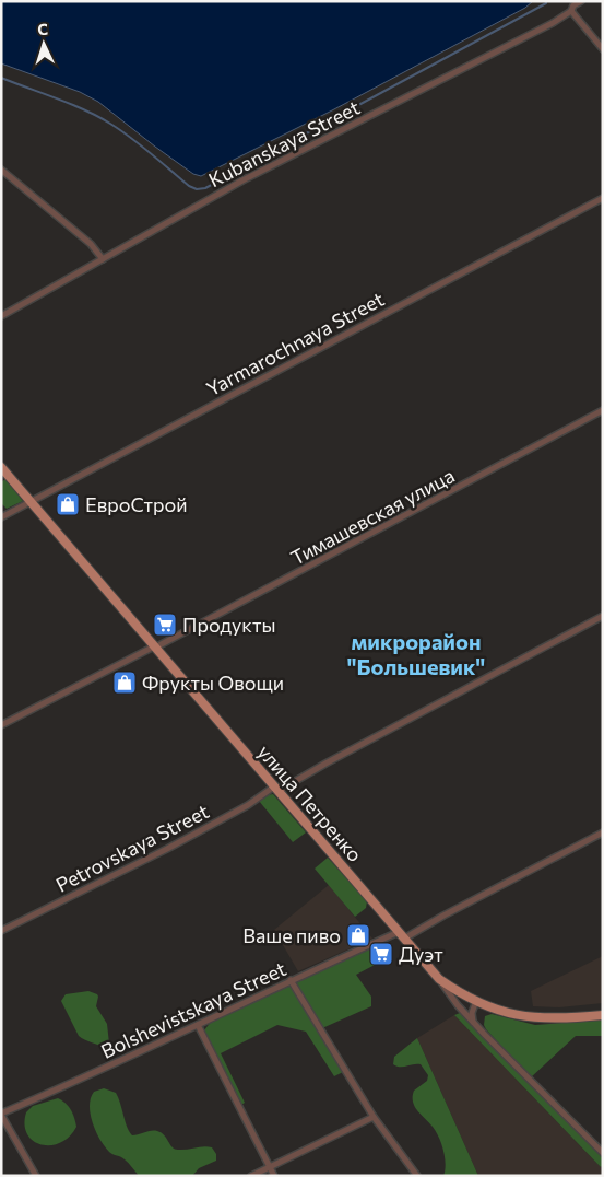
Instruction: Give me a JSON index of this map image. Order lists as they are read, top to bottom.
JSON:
{
  "streets": {
    "main road": ["улица Петренко"],
    "street": [
      "Kubanskaya Street",
      "Yarmarochnaya Street",
      "Тимашевская улица",
      "Petrovskaya Street",
      "Bolshevistskaya Street"
    ]
  },
  "crossings": [
    ["Yarmarochnaya Street", "улица Петренко"],
    ["Тимашевская улица", "улица Петренко"],
    ["улица Петренко", "Petrovskaya Street"],
    ["улица Петренко", "Bolshevistskaya Street"]
  ],
  "districts": ["микрорайон \"Большевик\""],
  "places": {
    "shop": ["ЕвроСтрой", "Фрукты Овощи", "Ваше пиво"],
    "supermarket": ["Продукты", "Дуэт"]
  },
  "north": "top"
}
